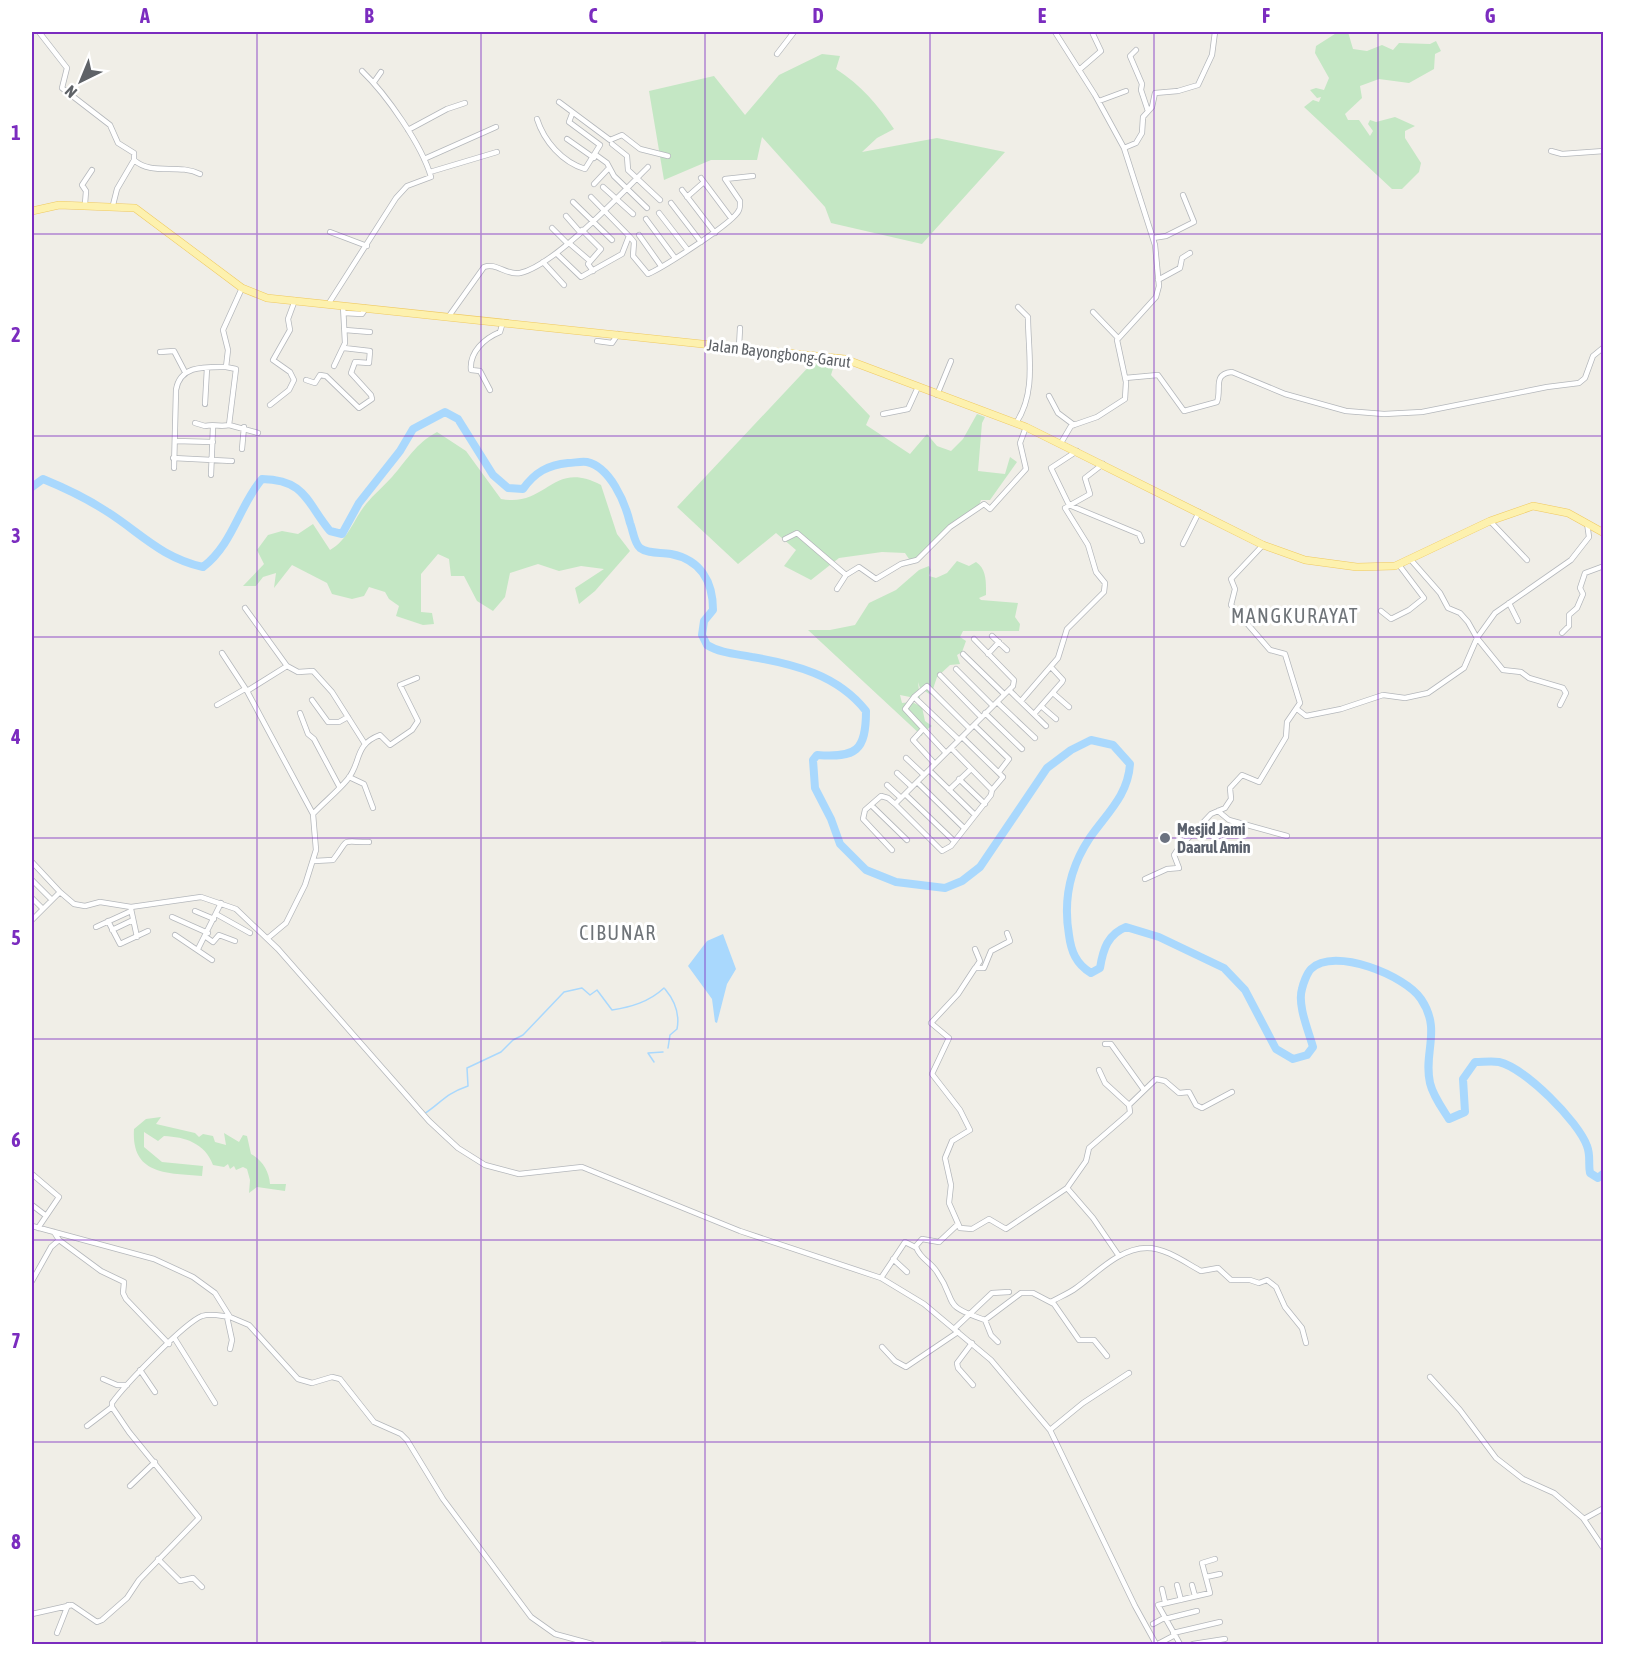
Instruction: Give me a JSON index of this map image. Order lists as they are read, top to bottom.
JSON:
{
  "streets": {
    "main road": ["Jalan Bayongbong-Garut"]
  },
  "districts": ["MANGKURAYAT", "CIBUNAR"],
  "places": ["Mesjid Jami Daarul Amin"],
  "north": "bottom left",
  "grid": {
    "columns": [
      "A",
      "B",
      "C",
      "D",
      "E",
      "F",
      "G"
    ],
    "rows": [
      "1",
      "2",
      "3",
      "4",
      "5",
      "6",
      "7",
      "8"
    ]
  }
}
